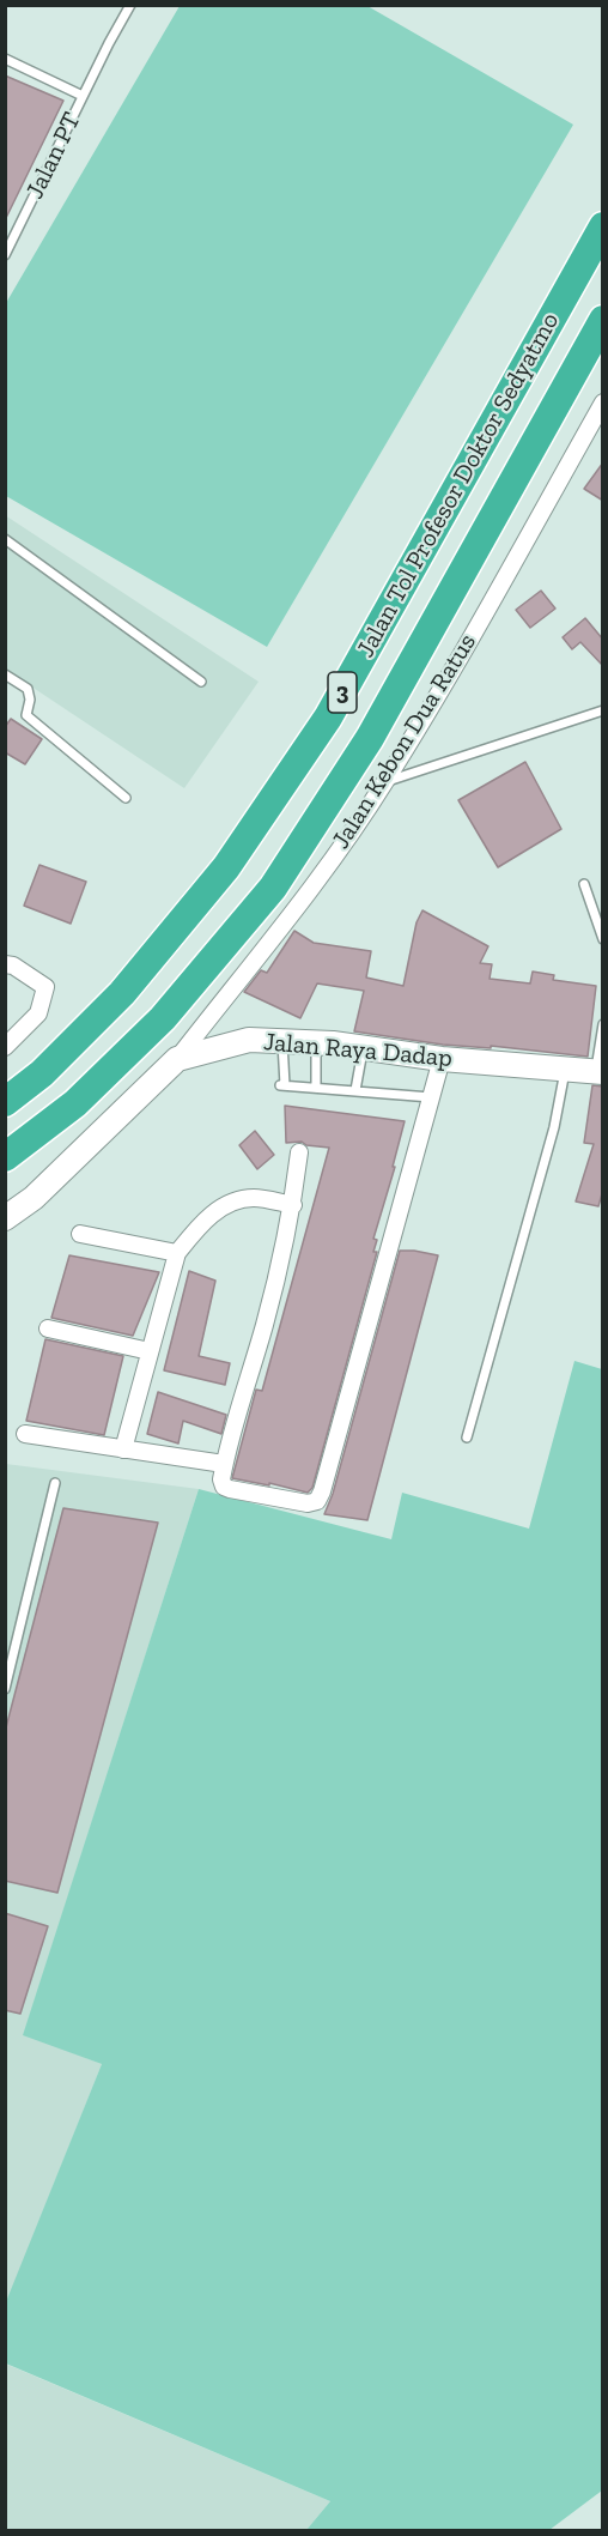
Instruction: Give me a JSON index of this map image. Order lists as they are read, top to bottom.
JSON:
{
  "streets": {
    "highway": ["Jalan Tol Profesor Doktor Sedyatmo", "3"],
    "main road": ["Jalan Raya Dadap"],
    "street": ["Jalan Kebon Dua Ratus"],
    "lane": ["Jalan PT"]
  },
  "crossings": [
    ["Jalan Kebon Dua Ratus", "Jalan Raya Dadap"]
  ]
}
